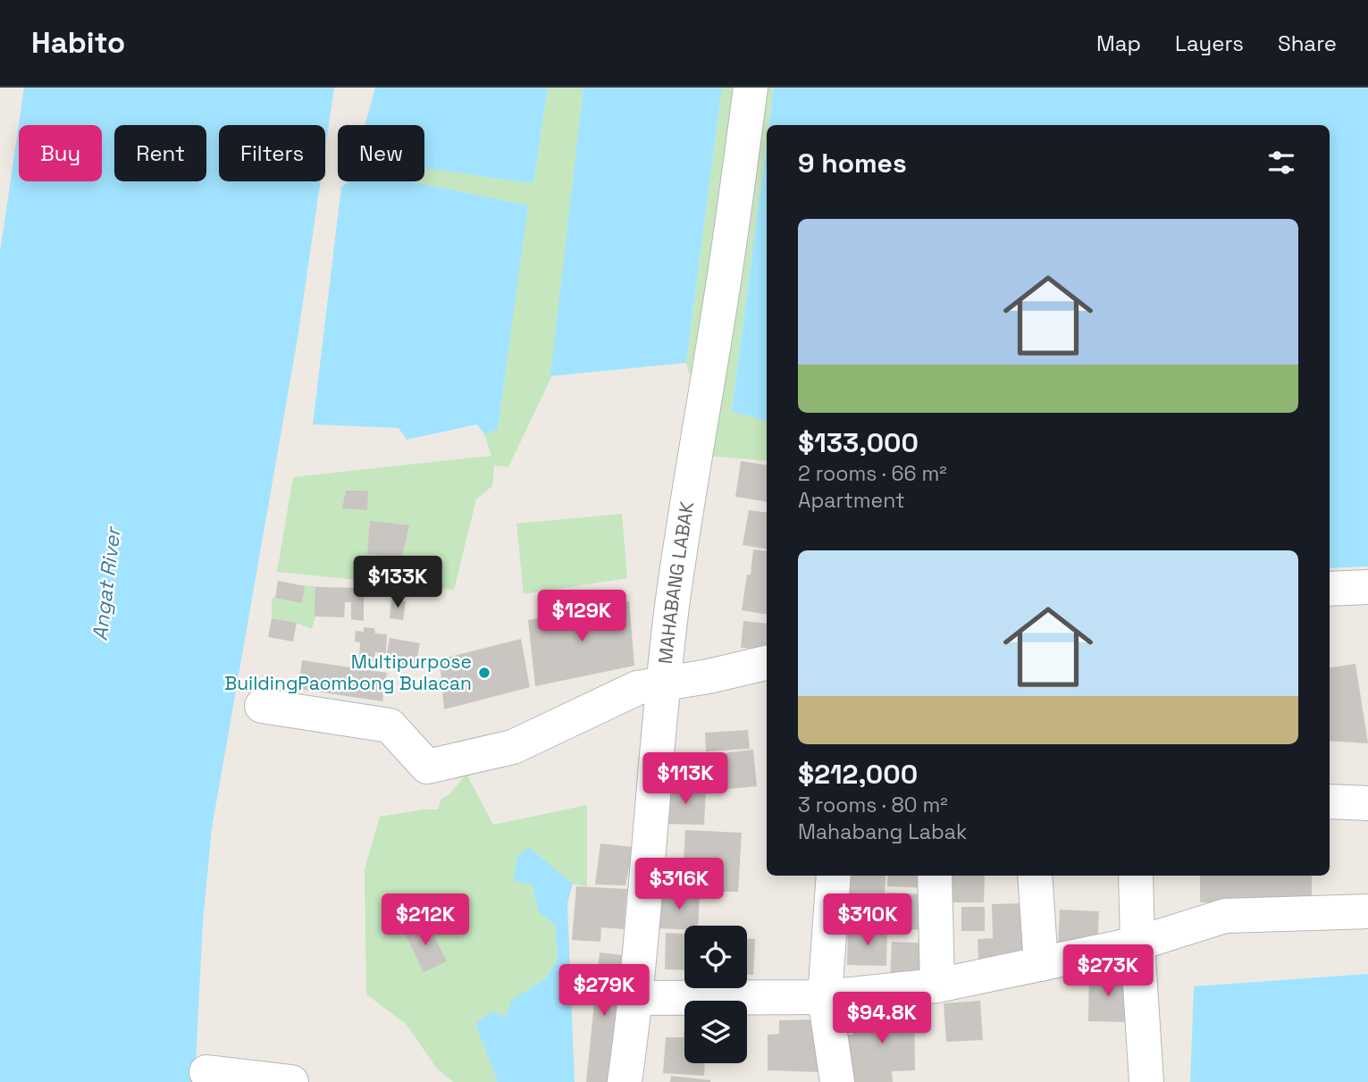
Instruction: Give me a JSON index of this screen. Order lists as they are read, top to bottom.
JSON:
{
  "streets": {
    "street": ["MAHABANG LABAK"]
  },
  "water": ["Angat River"],
  "places": ["Multipurpose BuildingPaombong Bulacan"],
  "page": {
    "header": "Habito",
    "nav": ["Map", "Layers", "Share"],
    "chip": [
      "Buy",
      "Rent",
      "Filters",
      "New"
    ],
    "heading": "9 homes",
    "list": [
      {
        "name": "$133,000",
        "note": "2 rooms · 66 m² · Apartment"
      },
      {
        "name": "$212,000",
        "note": "3 rooms · 80 m² · Mahabang Labak"
      }
    ],
    "price": [
      "$133K",
      "$129K",
      "$113K",
      "$316K",
      "$212K",
      "$310K",
      "$273K",
      "$279K",
      "$94.8K"
    ]
  }
}
